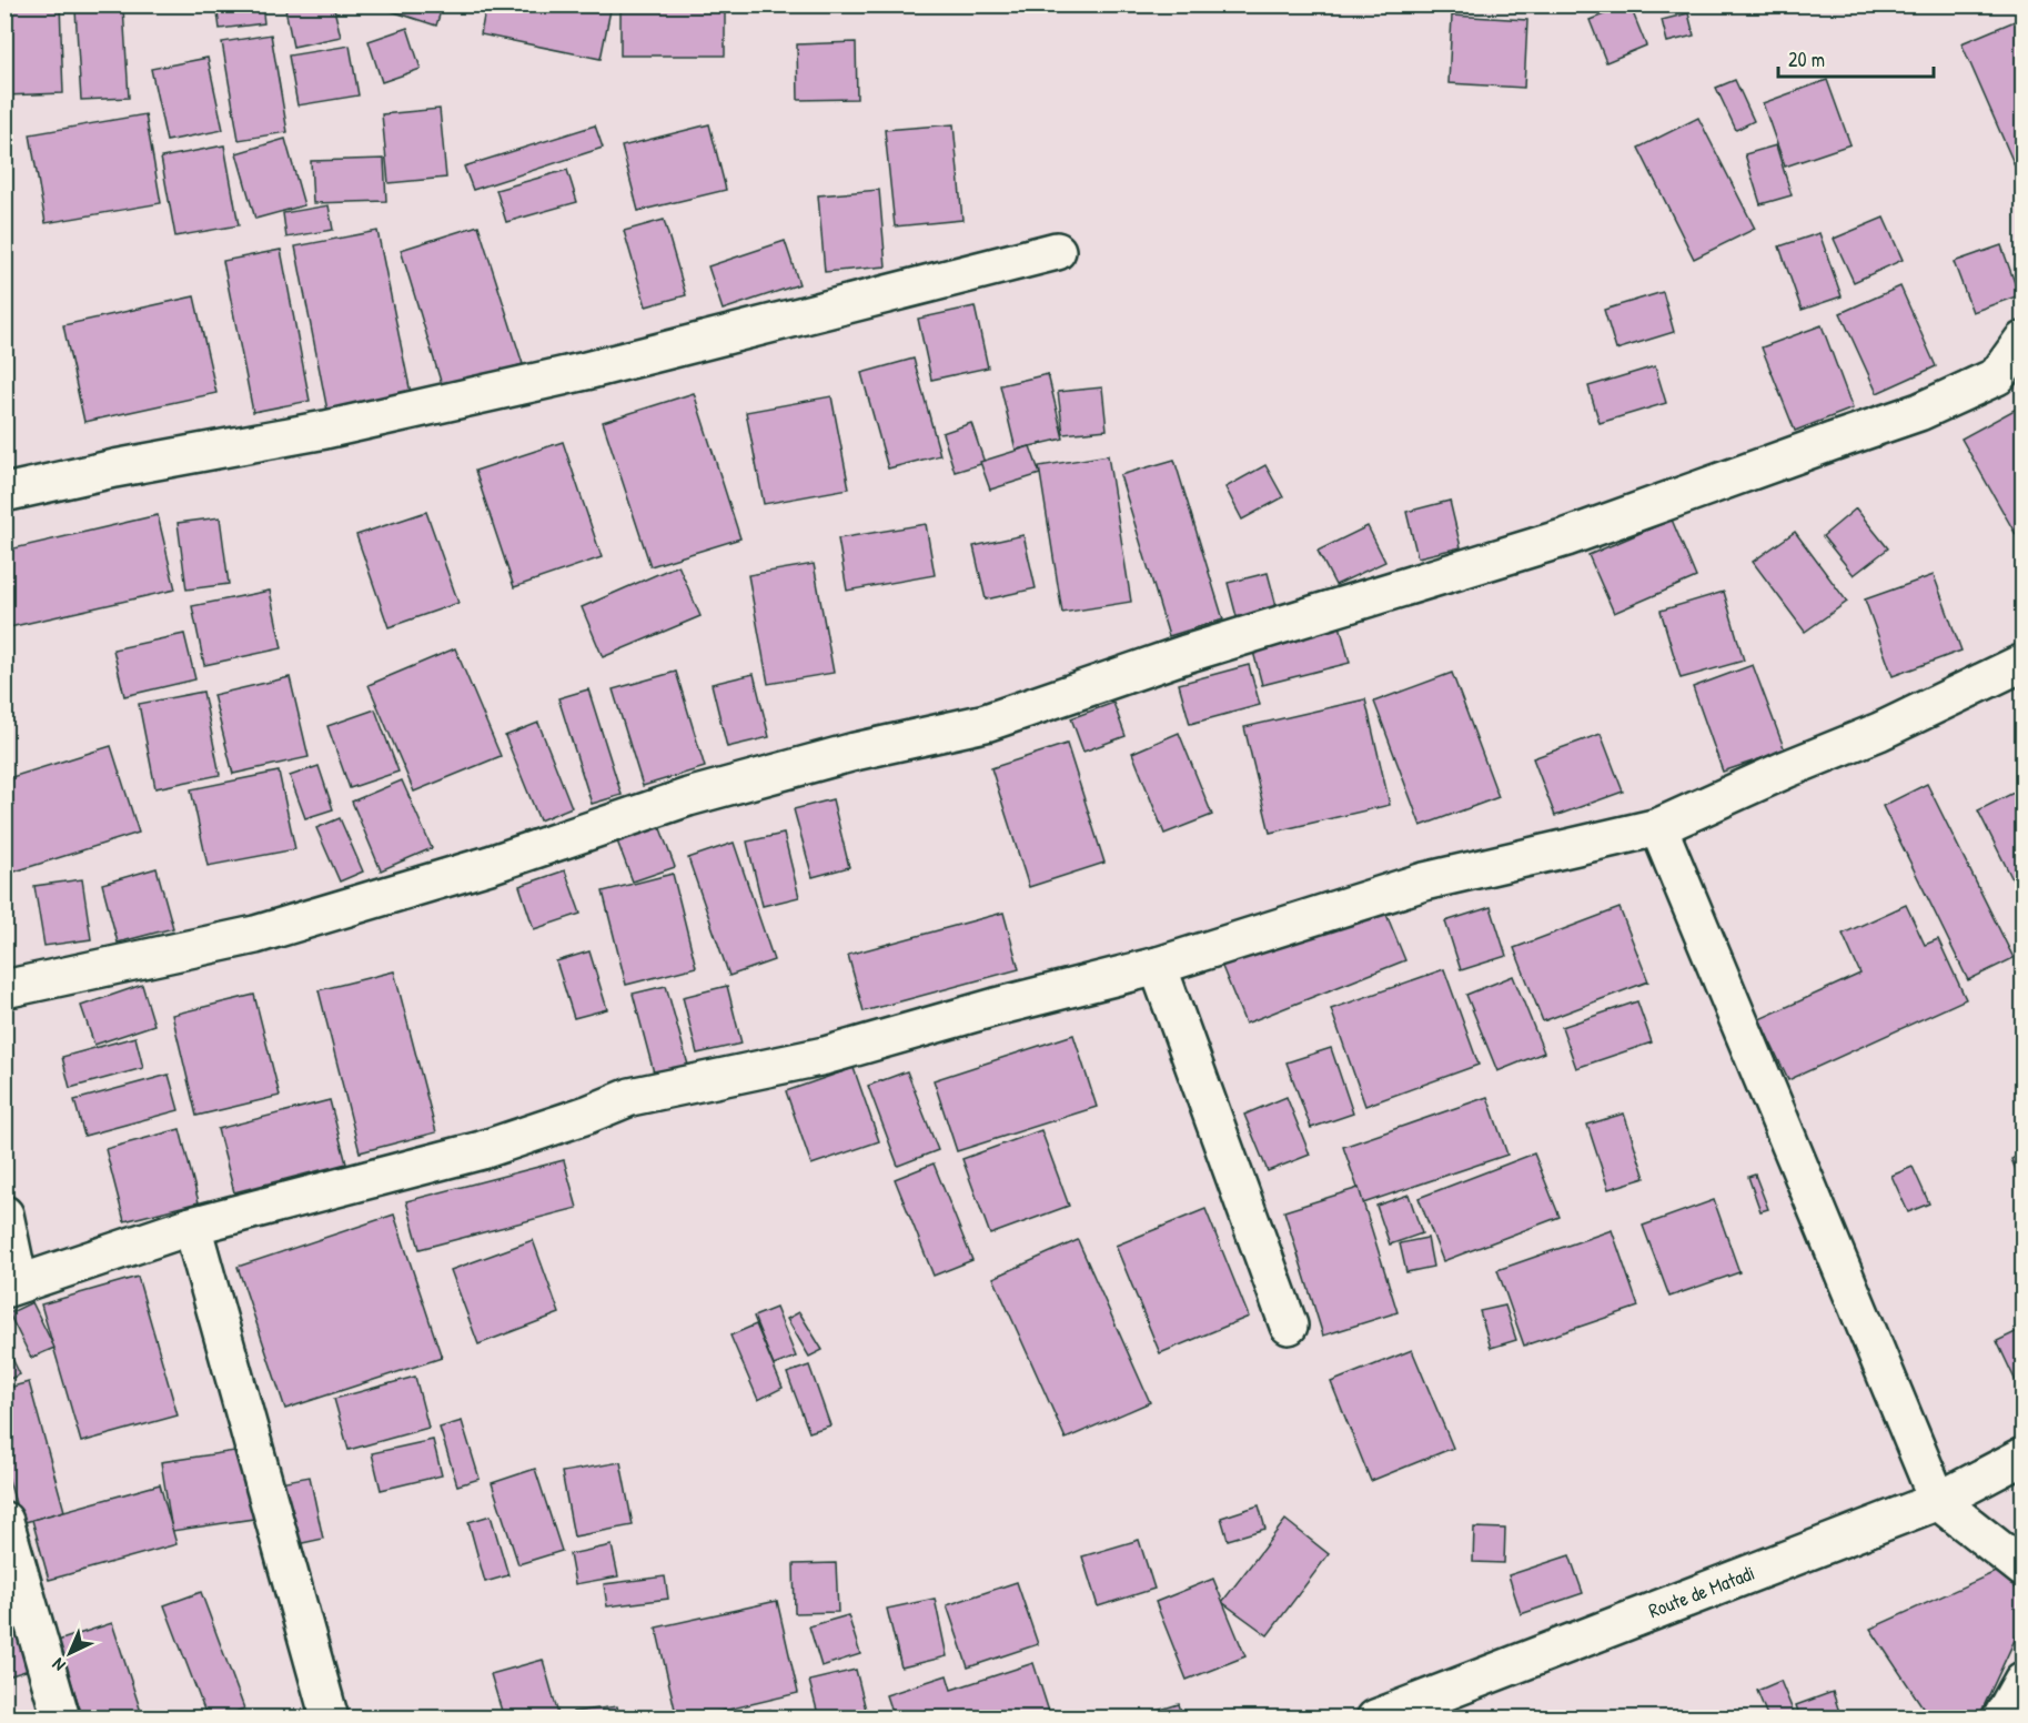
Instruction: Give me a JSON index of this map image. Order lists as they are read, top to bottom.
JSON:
{
  "streets": {
    "main road": ["Route de Matadi"]
  },
  "scale_bar": "20 m",
  "north": "bottom left"
}
